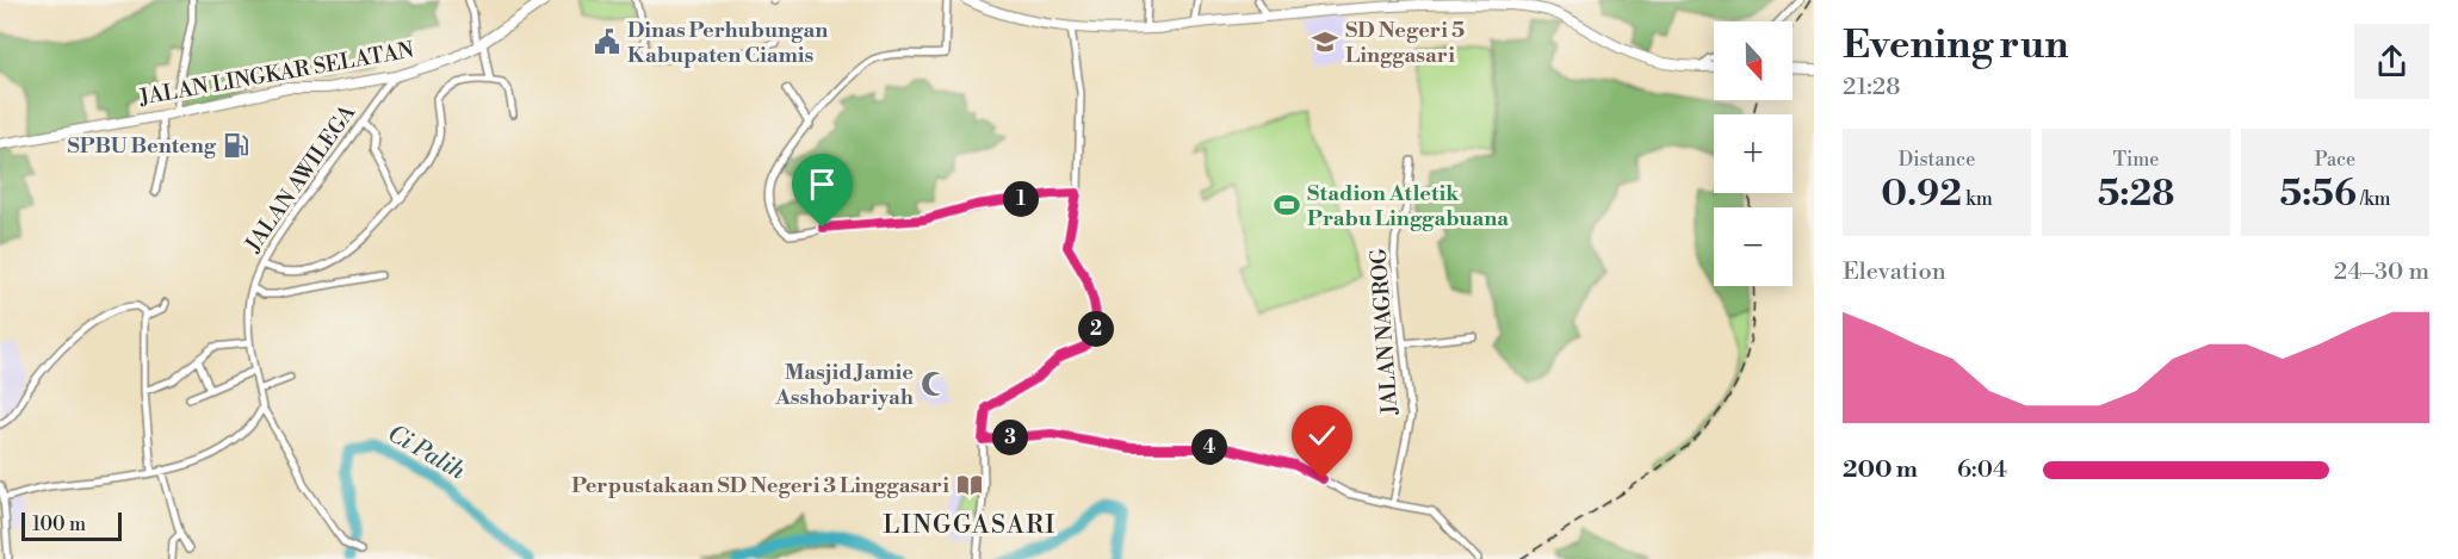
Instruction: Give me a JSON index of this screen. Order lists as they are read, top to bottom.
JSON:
{
  "streets": {
    "street": ["JALAN LINGKAR SELATAN", "JALAN AWILEGA", "JALAN NAGROG"]
  },
  "crossings": [
    ["JALAN LINGKAR SELATAN", "JALAN AWILEGA"]
  ],
  "districts": ["LINGGASARI"],
  "water": ["Ci Palih"],
  "places": {
    "public building": ["Dinas Perhubungan Kabupaten Ciamis"],
    "school or university": ["SD Negeri 5 Linggasari"],
    "fuel station": ["SPBU Benteng"],
    "sports": ["Stadion Atletik Prabu Linggabuana"],
    "mosque": ["Masjid Jamie Asshobariyah"],
    "library": ["Perpustakaan SD Negeri 3 Linggasari"]
  },
  "scale_bar": "100 m",
  "north": "bottom",
  "page": {
    "heading": ["Evening run", "21:28"],
    "map_buttons": ["+", "−"],
    "stats": [
      ["Distance", "0.92 km"],
      ["Time", "5:28"],
      ["Pace", "5:56 /km"]
    ],
    "pins": [
      "1",
      "2",
      "3",
      "4"
    ],
    "chart": ["Elevation", "24–30 m"],
    "list": [
      {
        "name": "200 m",
        "note": "6:04"
      }
    ],
    "scale": "100 m"
  }
}
